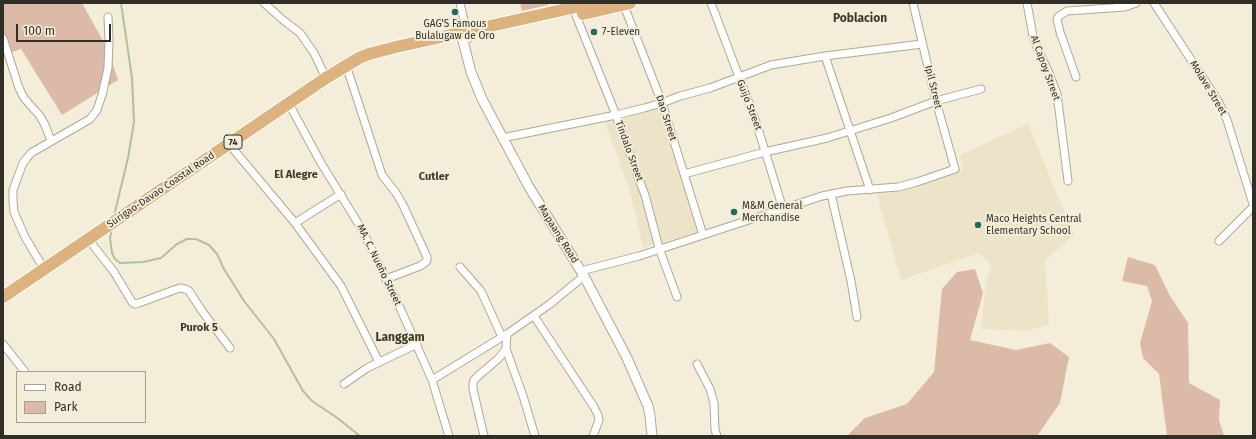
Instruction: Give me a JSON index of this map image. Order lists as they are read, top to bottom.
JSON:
{
  "streets": {
    "highway": ["74", "Surigao-Davao Coastal Road"],
    "street": [
      "Al Capoy Street",
      "Ipil Street",
      "Molave Street",
      "Guijo Street",
      "Dao Street",
      "Tindalo Street",
      "Mapaang Road",
      "MA. C. Nueño Street"
    ]
  },
  "crossings": [
    ["Dao Street", "Surigao-Davao Coastal Road"],
    ["Tindalo Street", "Surigao-Davao Coastal Road"],
    ["Surigao-Davao Coastal Road", "Mapaang Road"],
    ["Surigao-Davao Coastal Road", "MA. C. Nueño Street"]
  ],
  "districts": [
    "Poblacion",
    "El Alegre",
    "Cutler",
    "Purok 5",
    "Langgam"
  ],
  "places": [
    "GAG'S Famous Bulalugaw de Oro",
    "7-Eleven",
    "M&M General Merchandise",
    "Maco Heights Central Elementary School"
  ],
  "legend": ["Road", "Park"],
  "scale_bar": "100 m"
}
